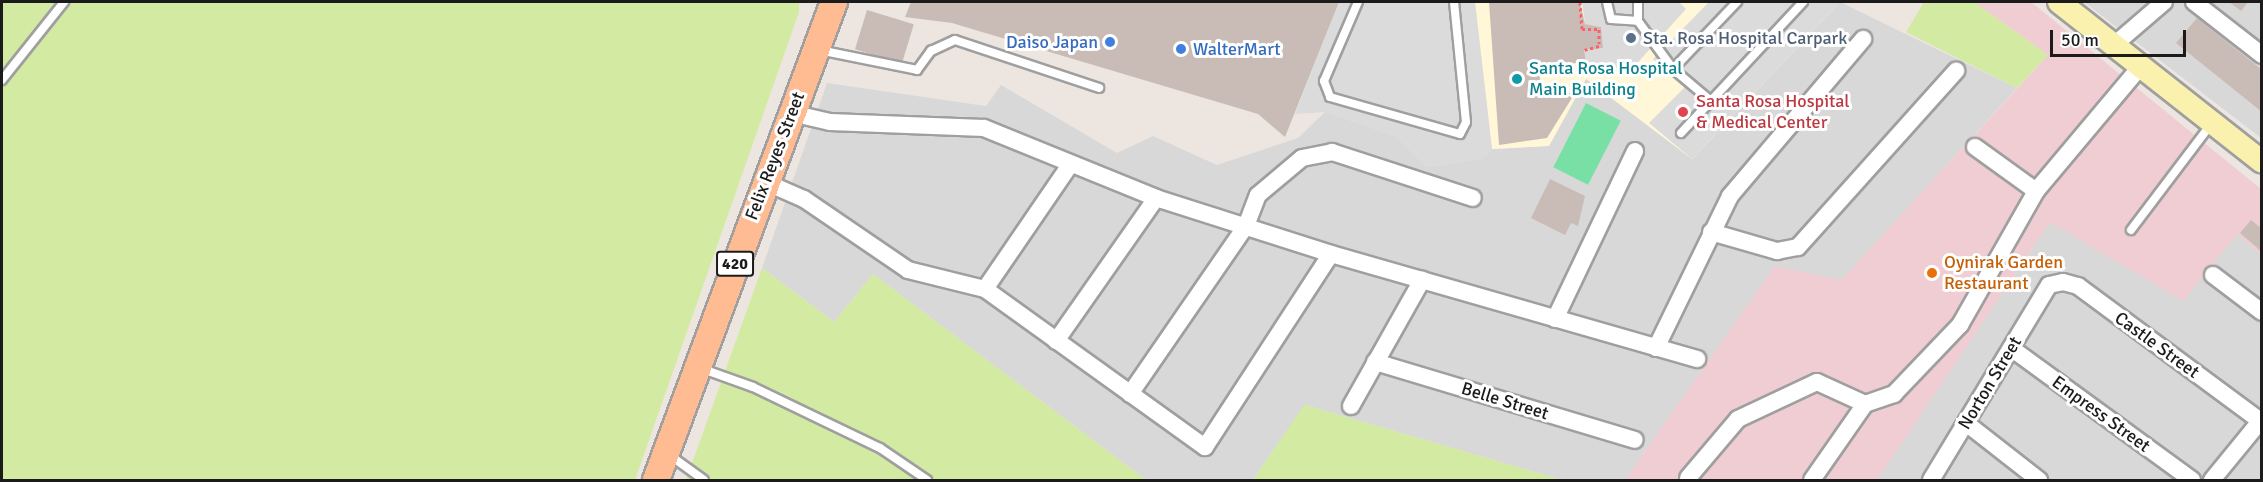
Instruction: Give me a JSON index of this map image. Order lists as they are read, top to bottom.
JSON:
{
  "streets": {
    "main road": ["Felix Reyes Street", "420"],
    "street": [
      "Castle Street",
      "Norton Street",
      "Belle Street",
      "Empress Street"
    ]
  },
  "crossings": [
    ["Castle Street", "Norton Street"],
    ["Norton Street", "Empress Street"]
  ],
  "places": [
    "Sta. Rosa Hospital Carpark",
    "Daiso Japan",
    "WalterMart",
    "Santa Rosa Hospital Main Building",
    "Santa Rosa Hospital & Medical Center",
    "Oynirak Garden Restaurant"
  ],
  "scale_bar": "50 m"
}
